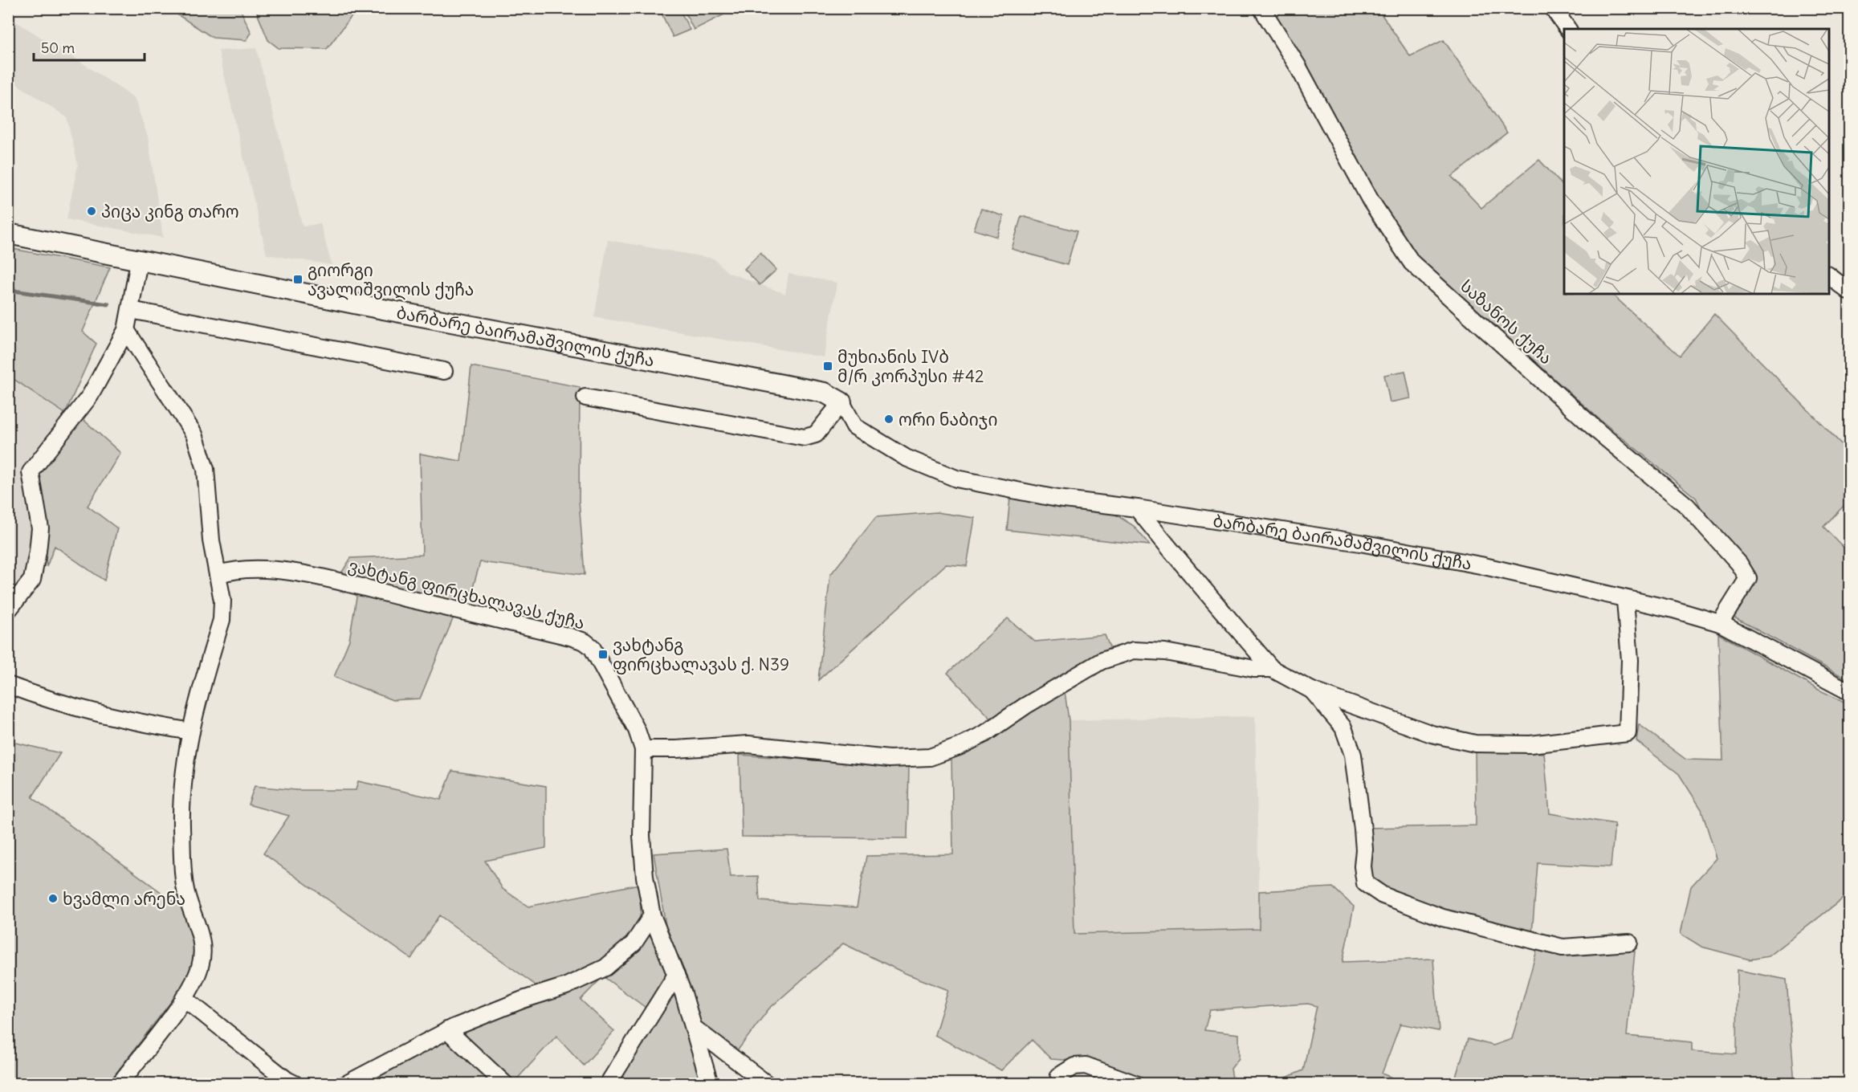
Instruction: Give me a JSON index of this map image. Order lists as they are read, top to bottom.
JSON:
{
  "streets": {
    "street": ["საზანოს ქუჩა", "ბარბარე ბაირამაშვილის ქუჩა", "ვახტანგ ფირცხალავას ქუჩა"]
  },
  "crossings": [
    ["საზანოს ქუჩა", "ბარბარე ბაირამაშვილის ქუჩა"]
  ],
  "places": {
    "other": ["პიცა კინგ თარო", "ორი ნაბიჯი", "ხვამლი არენა"],
    "transit": ["გიორგი ავალიშვილის ქუჩა", "მუხიანის IVბ მ/რ კორპუსი #42", "ვახტანგ ფირცხალავას ქ. N39"]
  },
  "scale_bar": "50 m"
}
